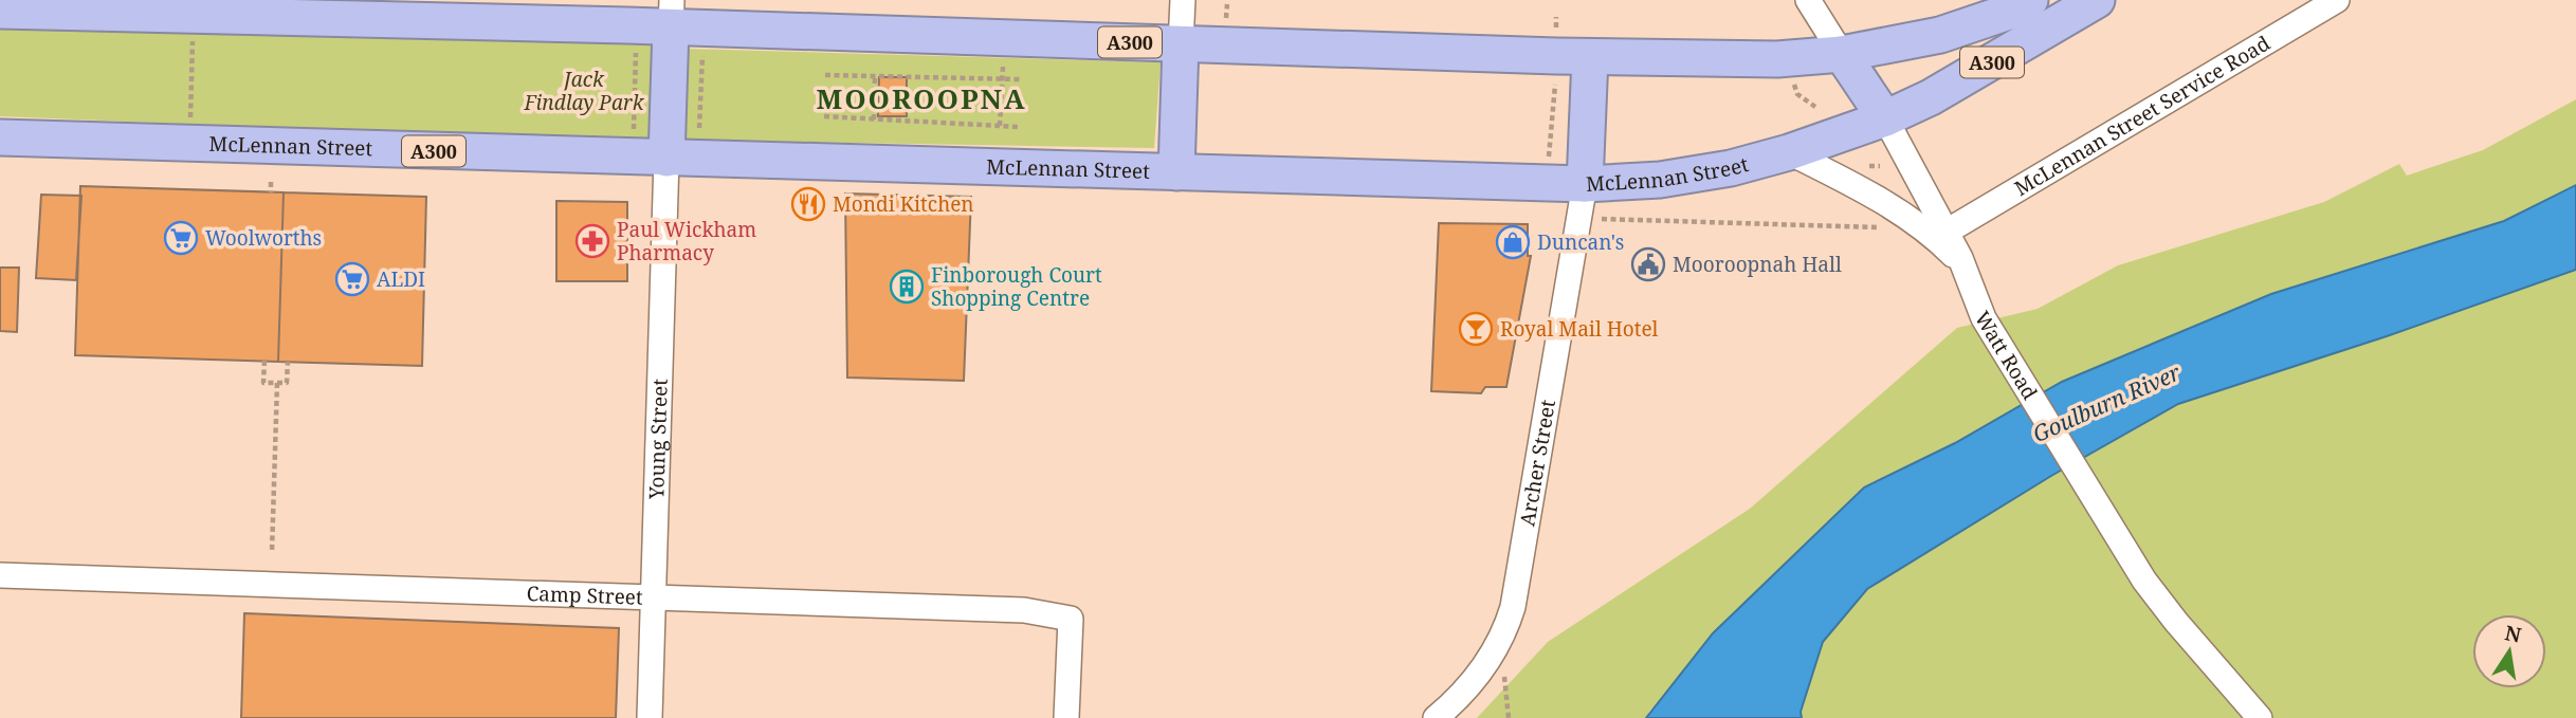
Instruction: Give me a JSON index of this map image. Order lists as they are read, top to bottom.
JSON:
{
  "streets": {
    "highway": ["A300", "McLennan Street"],
    "street": [
      "McLennan Street Service Road",
      "Watt Road",
      "Young Street",
      "Archer Street",
      "Camp Street"
    ]
  },
  "crossings": [
    ["McLennan Street Service Road", "Watt Road"],
    ["McLennan Street", "Watt Road"],
    ["McLennan Street", "Young Street"],
    ["McLennan Street", "Archer Street"],
    ["Young Street", "Camp Street"]
  ],
  "districts": ["MOOROOPNA"],
  "water": ["Goulburn River"],
  "parks": ["Jack Findlay Park"],
  "places": {
    "restaurant": ["Mondi Kitchen"],
    "supermarket": ["Woolworths", "ALDI"],
    "pharmacy": ["Paul Wickham Pharmacy"],
    "shop": ["Duncan's"],
    "public building": ["Mooroopnah Hall"],
    "building": ["Finborough Court Shopping Centre"],
    "bar": ["Royal Mail Hotel"]
  },
  "north": "top"
}
